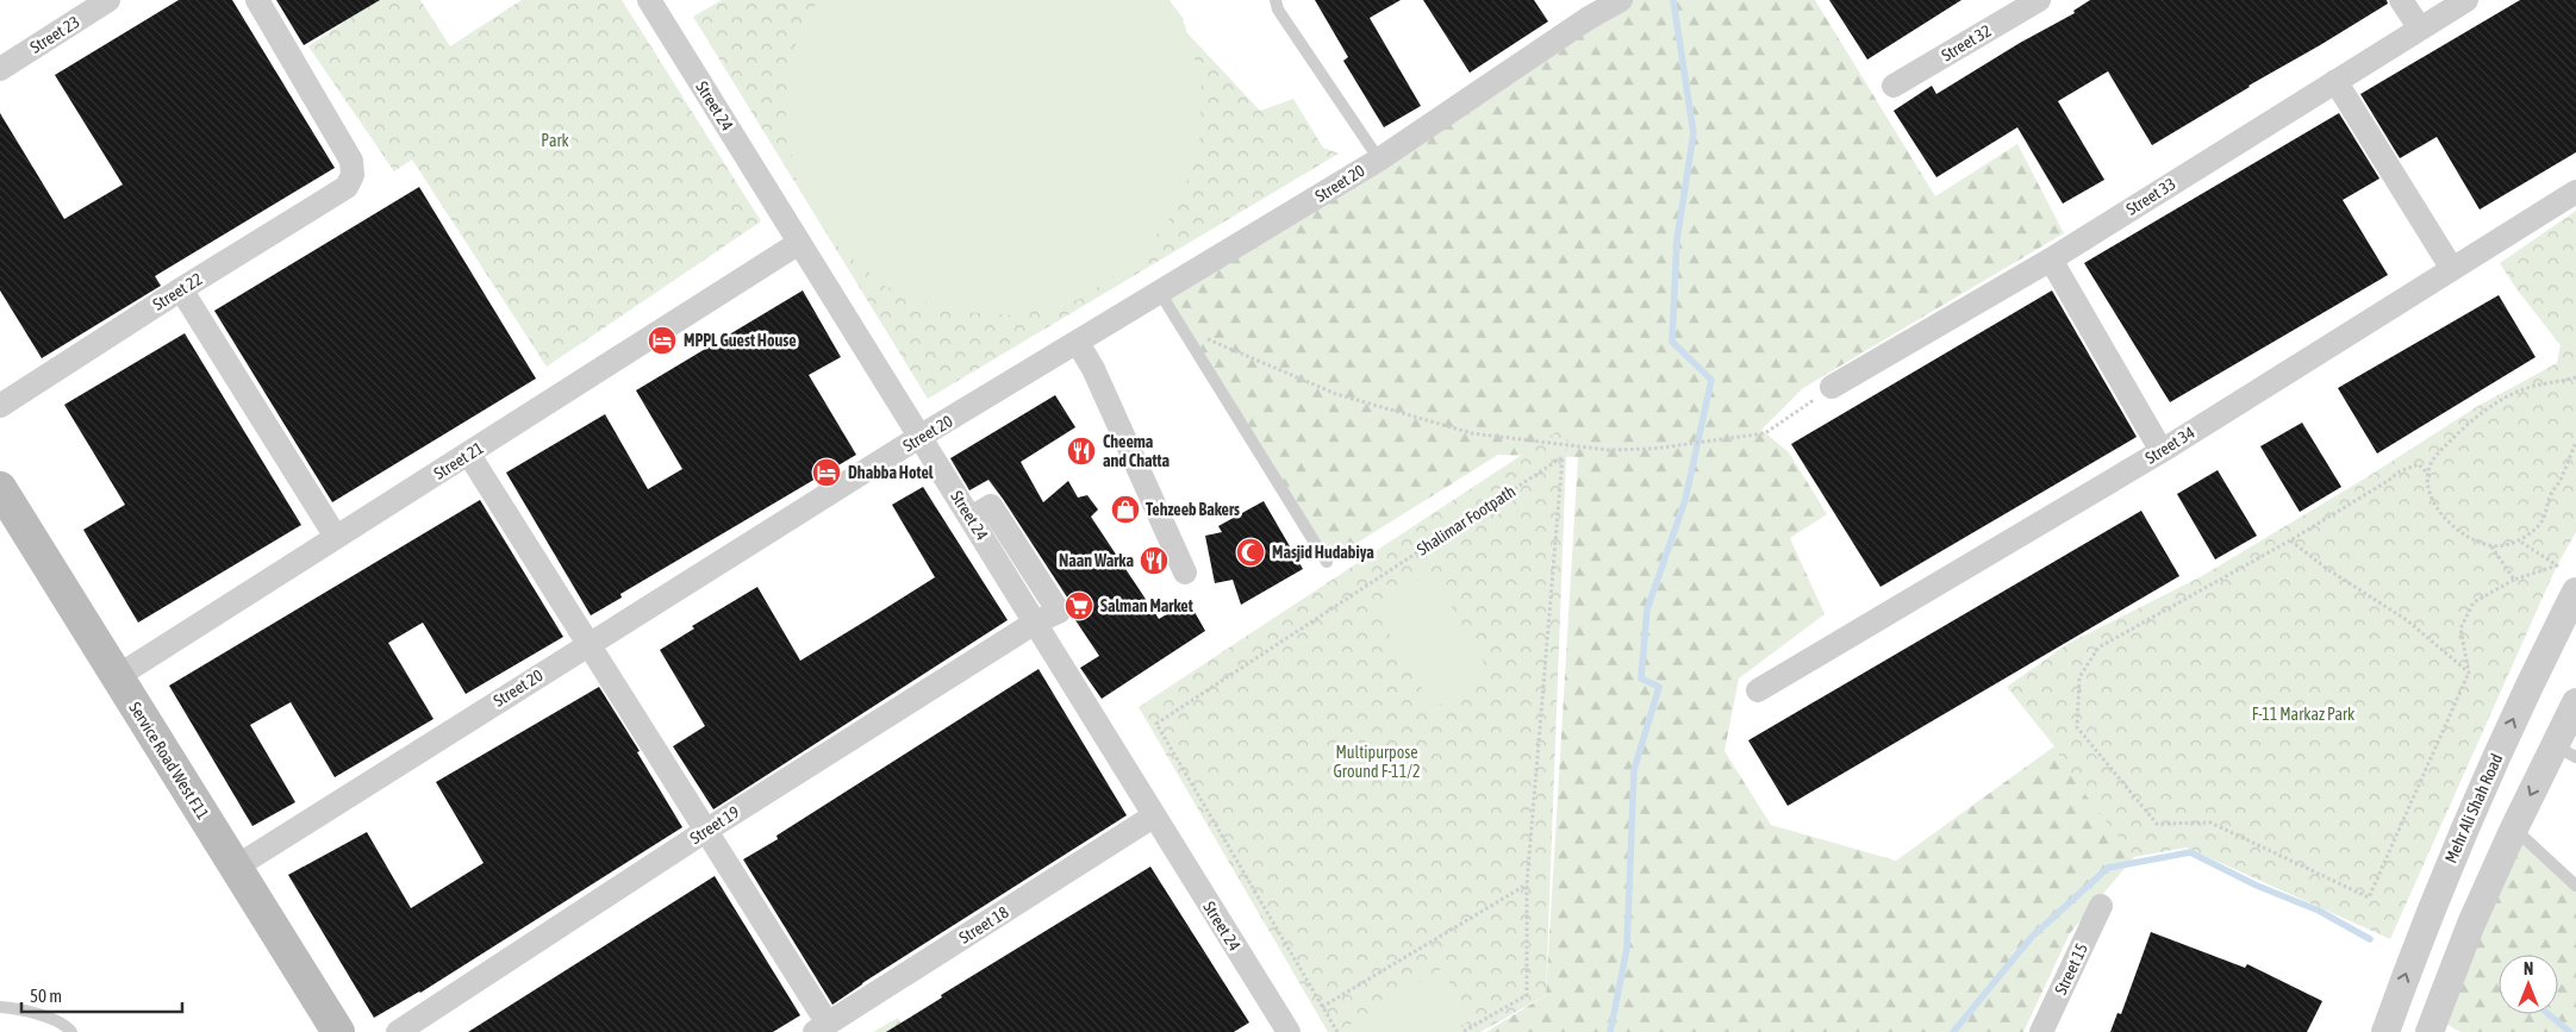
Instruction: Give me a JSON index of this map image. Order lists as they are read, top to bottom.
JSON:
{
  "streets": {
    "main road": ["Service Road West F11"],
    "street": [
      "Street 23",
      "Street 32",
      "Street 24",
      "Street 20",
      "Street 33",
      "Street 22",
      "Street 34",
      "Street 21",
      "Mehr Ali Shah Road",
      "Street 19",
      "Street 18",
      "Street 15"
    ],
    "path": ["Shalimar Footpath"]
  },
  "crossings": [
    ["Street 24", "Street 20"],
    ["Street 24", "Street 21"],
    ["Street 24", "Street 19"],
    ["Street 24", "Street 18"],
    ["Street 20", "Service Road West F11"],
    ["Street 21", "Service Road West F11"]
  ],
  "parks": ["Park", "F-11 Markaz Park", "Multipurpose Ground F-11/2"],
  "places": {
    "hotel": ["MPPL Guest House", "Dhabba Hotel"],
    "restaurant": ["Cheema and Chatta", "Naan Warka"],
    "shop": ["Tehzeeb Bakers"],
    "mosque": ["Masjid Hudabiya"],
    "supermarket": ["Salman Market"]
  },
  "scale_bar": "50 m",
  "north": "top"
}
